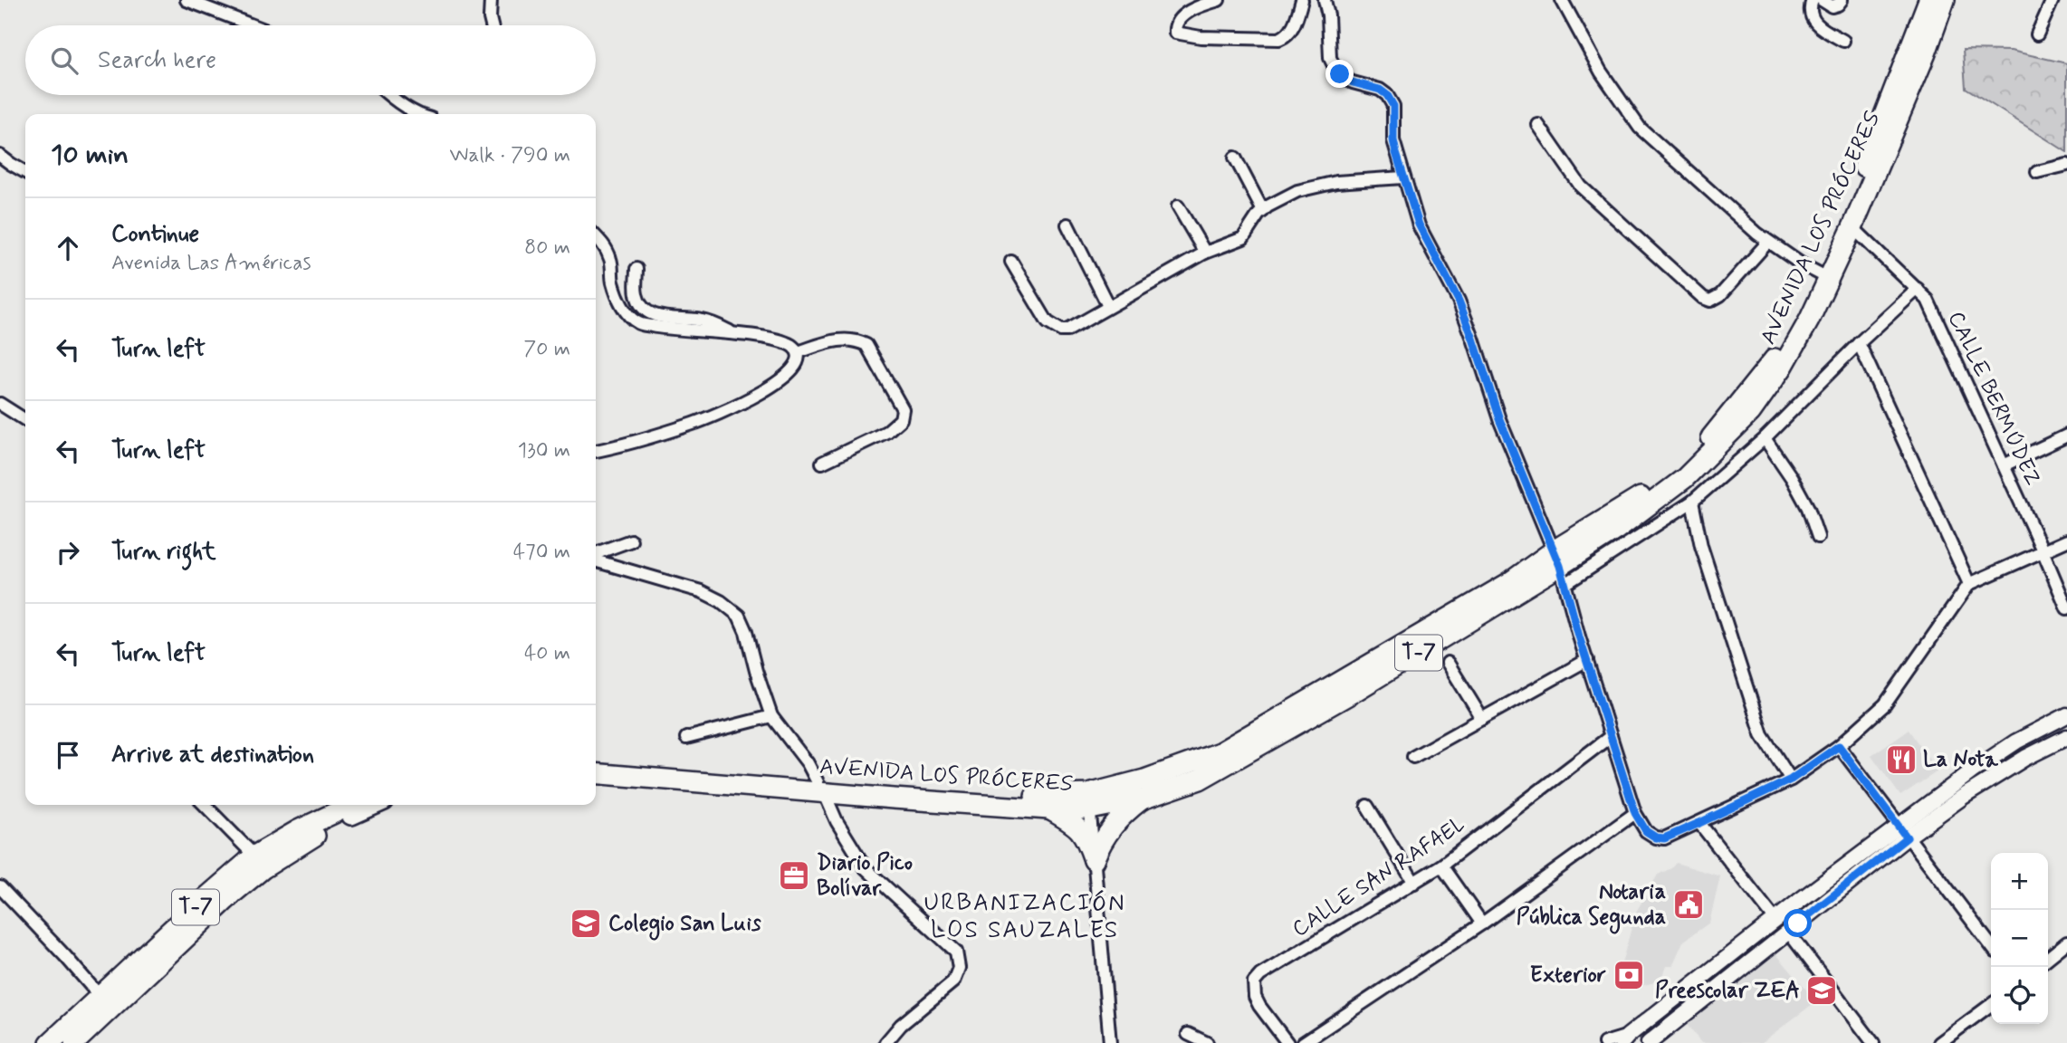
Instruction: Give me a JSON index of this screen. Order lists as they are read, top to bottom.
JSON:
{
  "streets": {
    "highway": ["AVENIDA LOS PRÓCERES", "T-7"],
    "street": ["CALLE BERMÚDEZ", "CALLE SAN RAFAEL"]
  },
  "crossings": [
    ["AVENIDA LOS PRÓCERES", "CALLE BERMÚDEZ"],
    ["AVENIDA LOS PRÓCERES", "T-7"]
  ],
  "districts": ["URBANIZACIÓN LOS SAUZALES"],
  "places": {
    "restaurant": ["La Nota"],
    "office": ["Diario Pico Bolívar"],
    "public building": ["Notaria Pública Segunda"],
    "school or university": ["Colegio San Luis", "Preescolar ZEA"],
    "bank": ["Exterior"]
  },
  "page": {
    "search": "Search here",
    "heading": ["10 min", "Walk · 790 m"],
    "list": [
      ["Continue", "Avenida Las Américas", "80 m"],
      ["Turn left", "70 m"],
      ["Turn left", "130 m"],
      ["Turn right", "470 m"],
      ["Turn left", "40 m"],
      "Arrive at destination"
    ],
    "map_buttons": ["+", "−"]
  }
}
